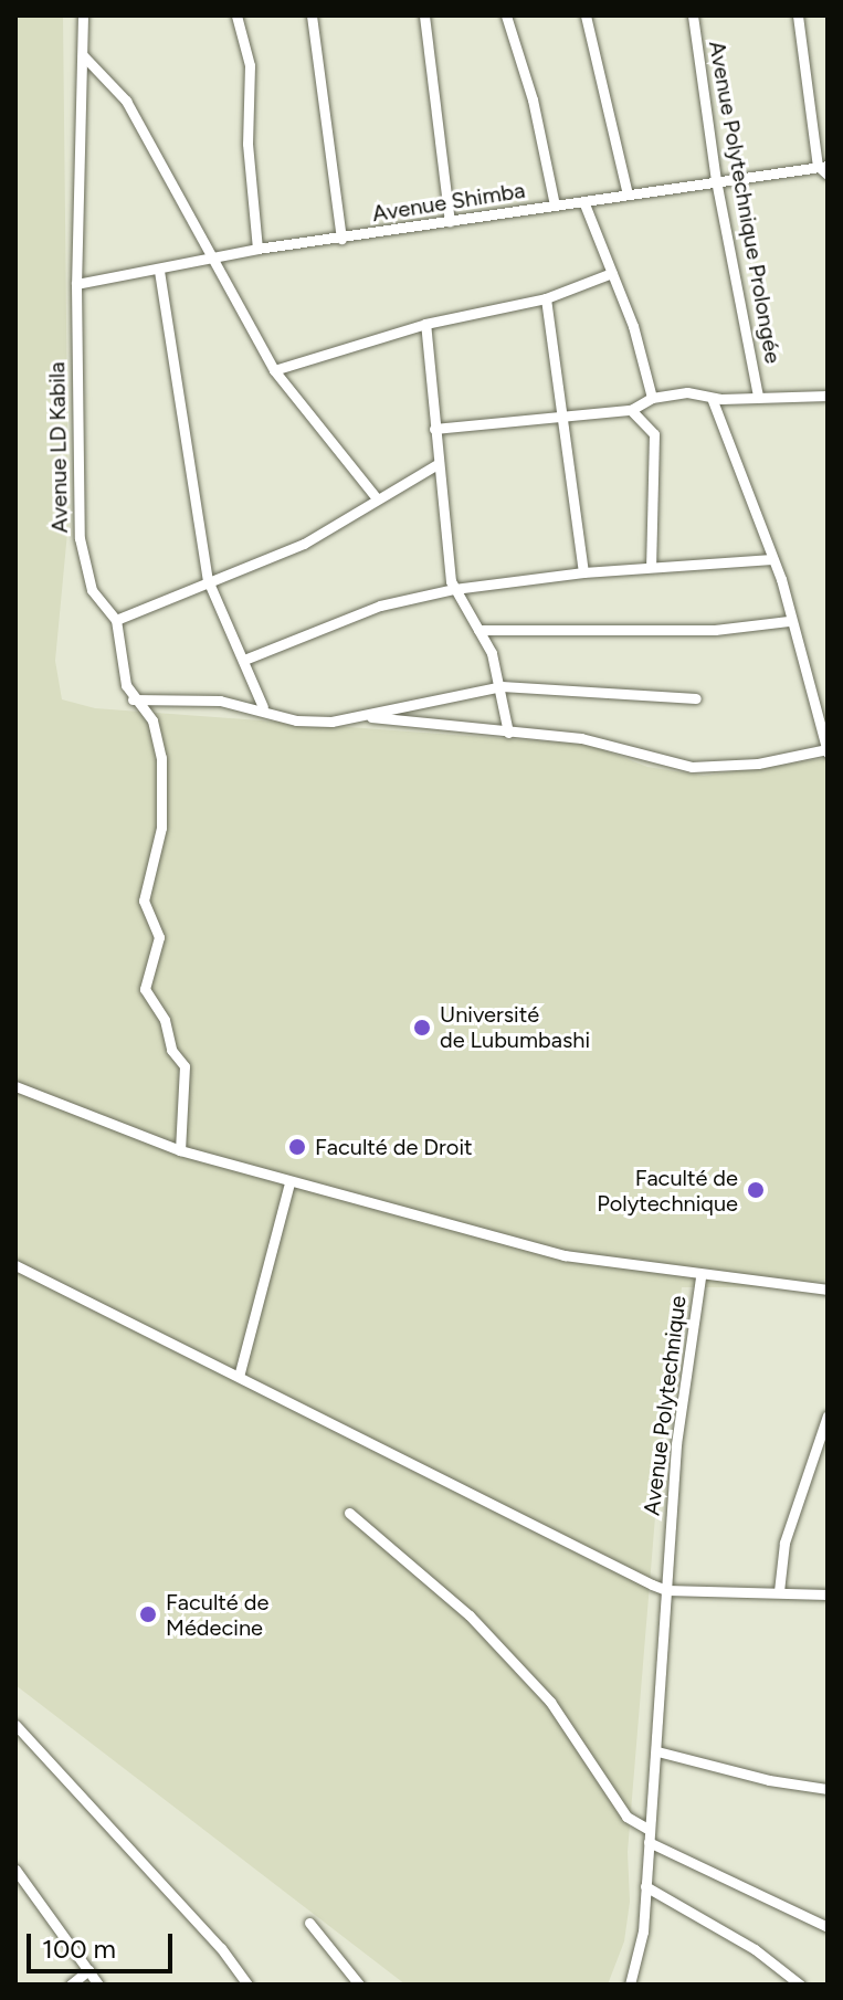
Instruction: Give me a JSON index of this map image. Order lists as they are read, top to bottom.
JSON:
{
  "streets": {
    "street": [
      "Avenue Shimba",
      "Avenue Polytechnique Prolongée",
      "Avenue LD Kabila",
      "Avenue Polytechnique"
    ]
  },
  "crossings": [
    ["Avenue Shimba", "Avenue Polytechnique Prolongée"],
    ["Avenue Shimba", "Avenue LD Kabila"],
    ["Avenue LD Kabila", "Avenue Polytechnique"]
  ],
  "places": [
    "Université de Lubumbashi",
    "Faculté de Droit",
    "Faculté de Polytechnique",
    "Faculté de Médecine"
  ],
  "scale_bar": "100 m"
}
